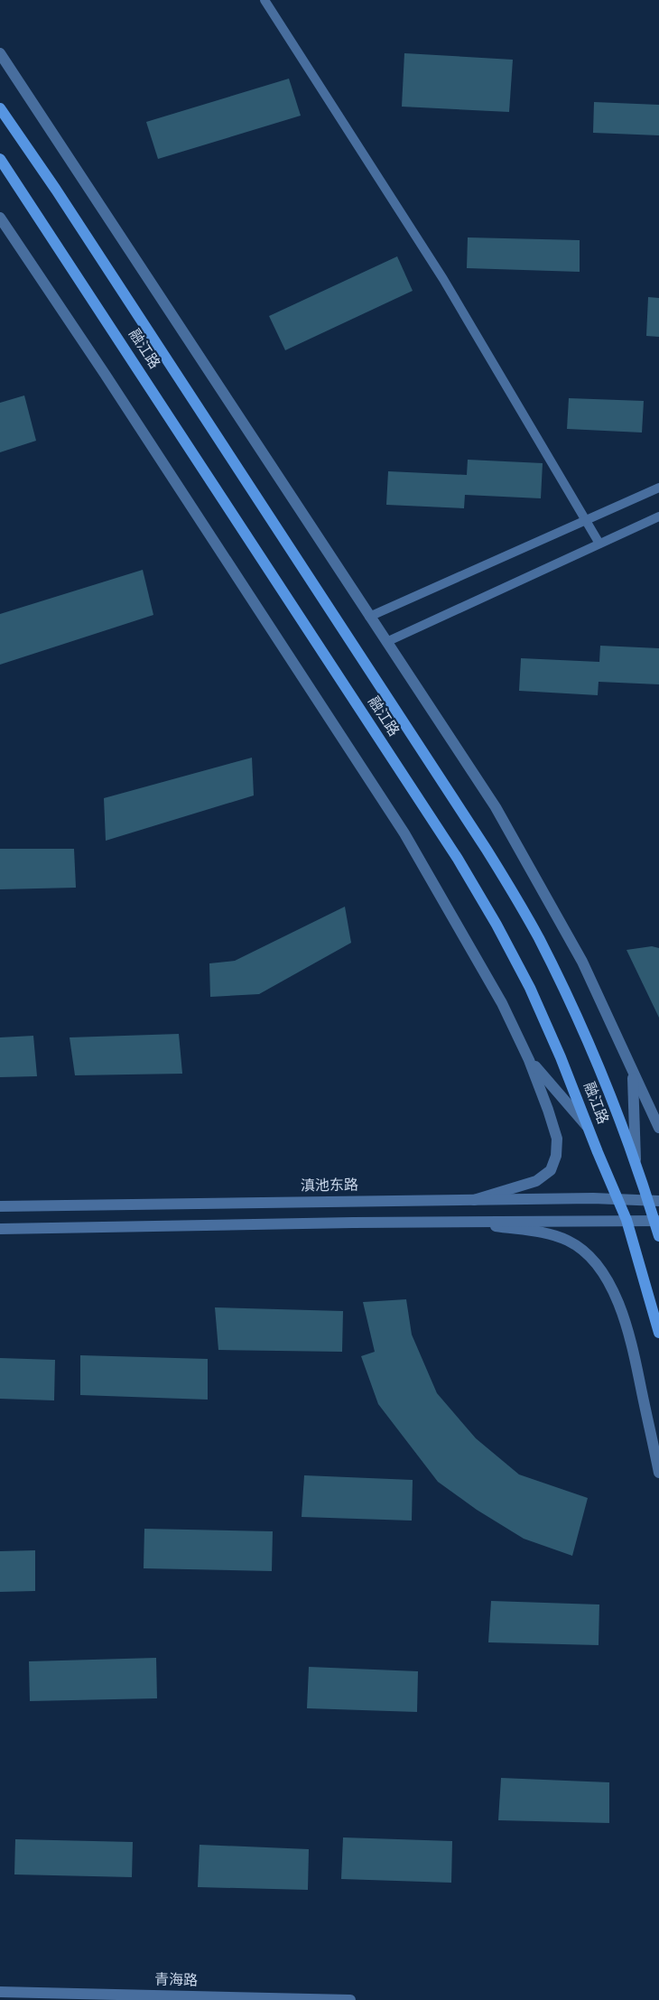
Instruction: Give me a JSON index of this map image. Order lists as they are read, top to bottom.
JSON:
{
  "streets": {
    "main road": ["融江路"],
    "street": ["滇池东路", "青海路"]
  },
  "crossings": [
    ["融江路", "滇池东路"]
  ]
}
